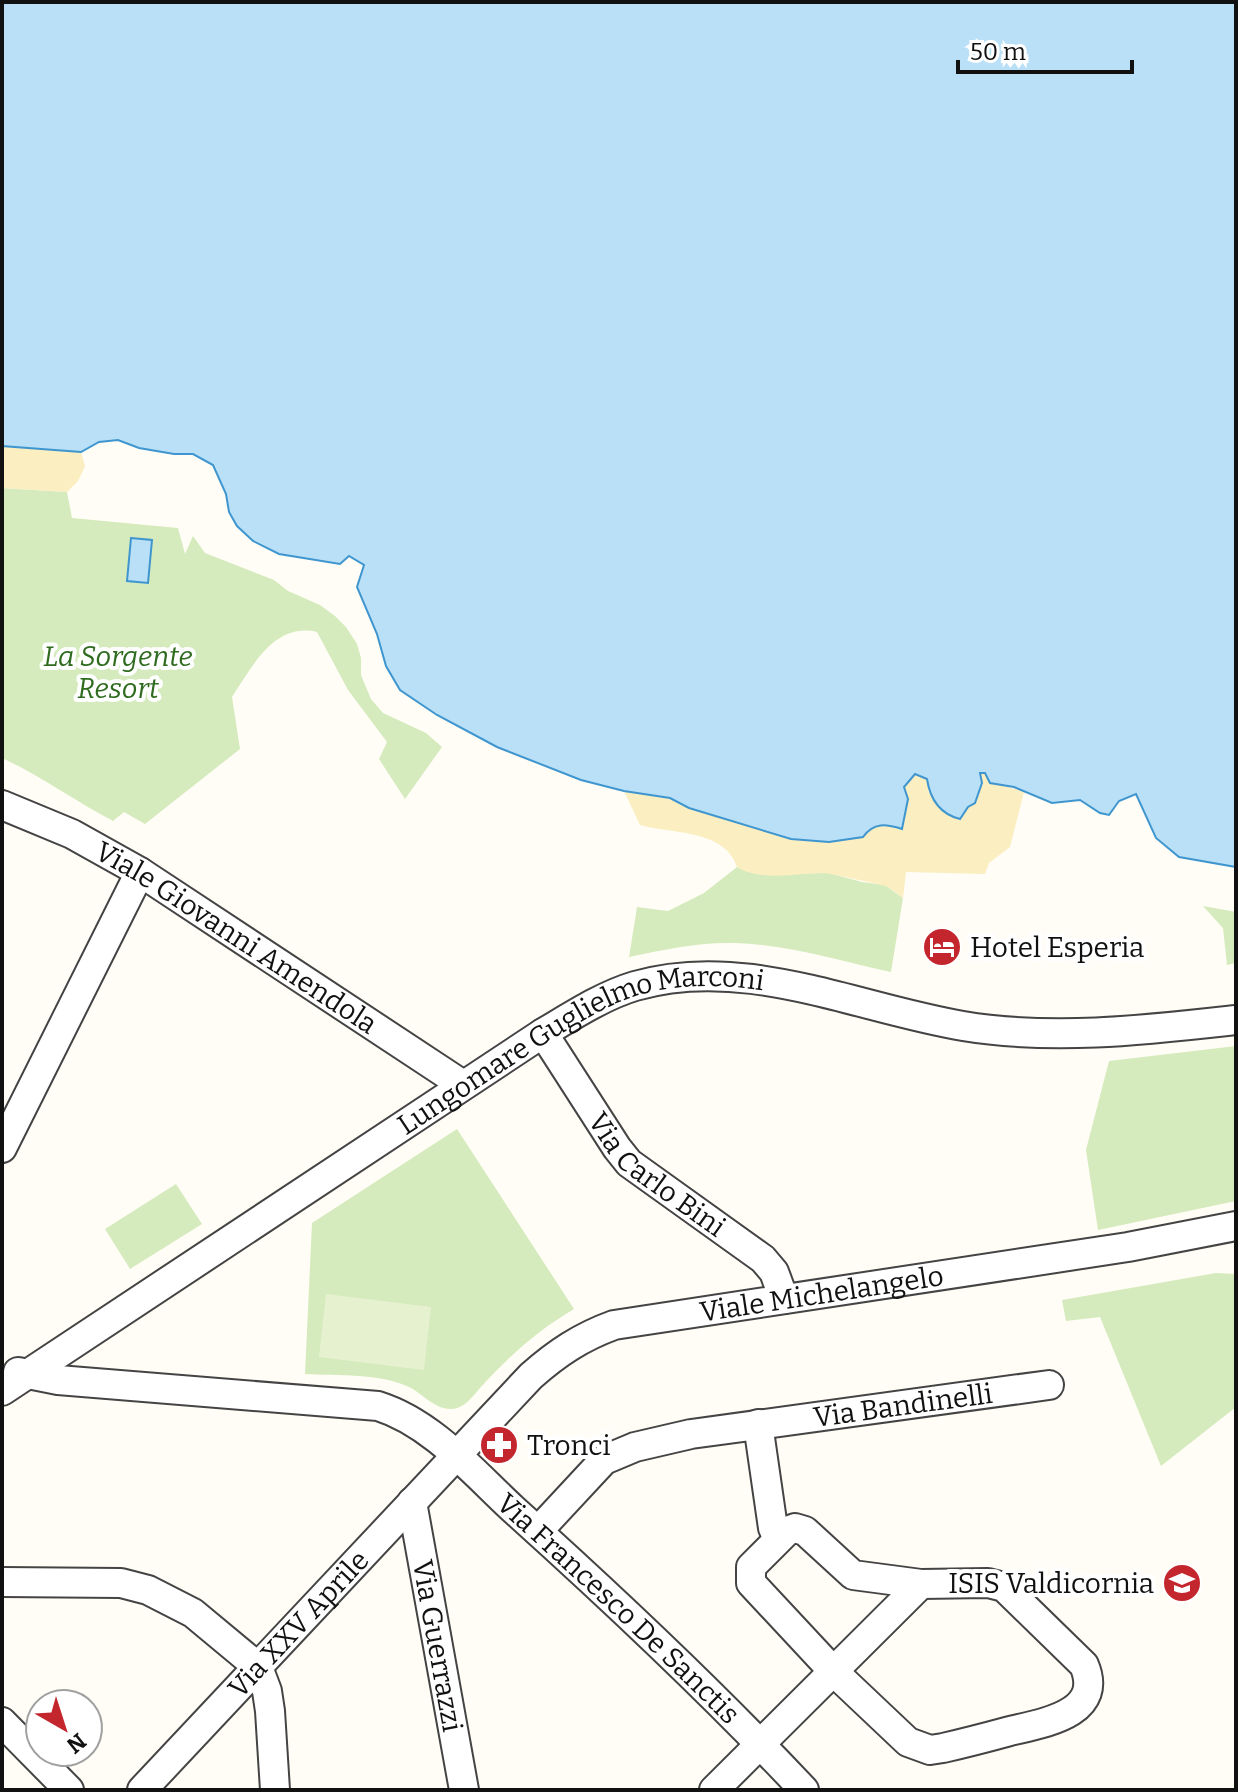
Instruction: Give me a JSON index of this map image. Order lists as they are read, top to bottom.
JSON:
{
  "streets": {
    "street": [
      "Viale Giovanni Amendola",
      "Lungomare Guglielmo Marconi",
      "Via Carlo Bini",
      "Viale Michelangelo",
      "Via Bandinelli",
      "Via Francesco De Sanctis",
      "Via XXV Aprile",
      "Via Guerrazzi"
    ]
  },
  "crossings": [
    ["Viale Giovanni Amendola", "Lungomare Guglielmo Marconi"],
    ["Lungomare Guglielmo Marconi", "Via Carlo Bini"],
    ["Lungomare Guglielmo Marconi", "Via Francesco De Sanctis"],
    ["Via Carlo Bini", "Viale Michelangelo"],
    ["Viale Michelangelo", "Via Francesco De Sanctis"],
    ["Viale Michelangelo", "Via XXV Aprile"],
    ["Via Bandinelli", "Via Francesco De Sanctis"],
    ["Via Francesco De Sanctis", "Via XXV Aprile"],
    ["Via XXV Aprile", "Via Guerrazzi"]
  ],
  "parks": ["La Sorgente Resort"],
  "places": {
    "hotel": ["Hotel Esperia"],
    "pharmacy": ["Tronci"],
    "school or university": ["ISIS Valdicornia"]
  },
  "scale_bar": "50 m",
  "north": "bottom right"
}
